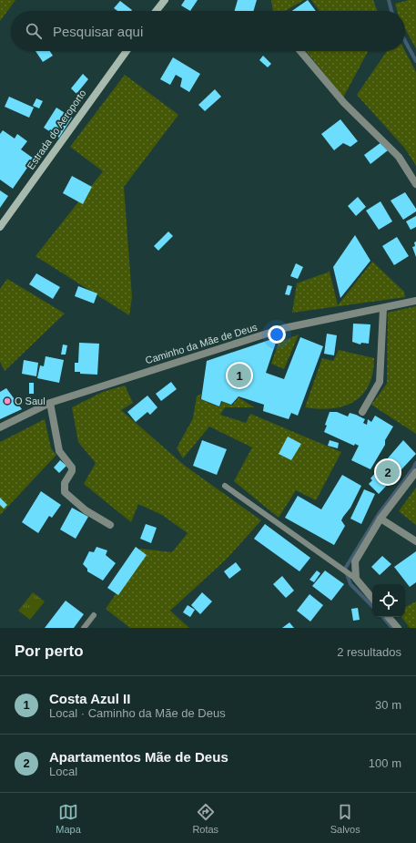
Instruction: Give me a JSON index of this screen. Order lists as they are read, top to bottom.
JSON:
{
  "streets": {
    "main road": ["Estrada do Aeroporto"],
    "street": ["Caminho da Mãe de Deus"]
  },
  "places": ["O Saul"],
  "page": {
    "search": "Pesquisar aqui",
    "pins": ["1", "2"],
    "heading": ["Por perto", "2 resultados"],
    "list": [
      {
        "mark": "1",
        "name": "Costa Azul II",
        "note": "Local · Caminho da Mãe de Deus",
        "value": "30 m"
      },
      {
        "mark": "2",
        "name": "Apartamentos Mãe de Deus",
        "note": "Local",
        "value": "100 m"
      }
    ],
    "nav": ["Mapa", "Rotas", "Salvos"]
  }
}
